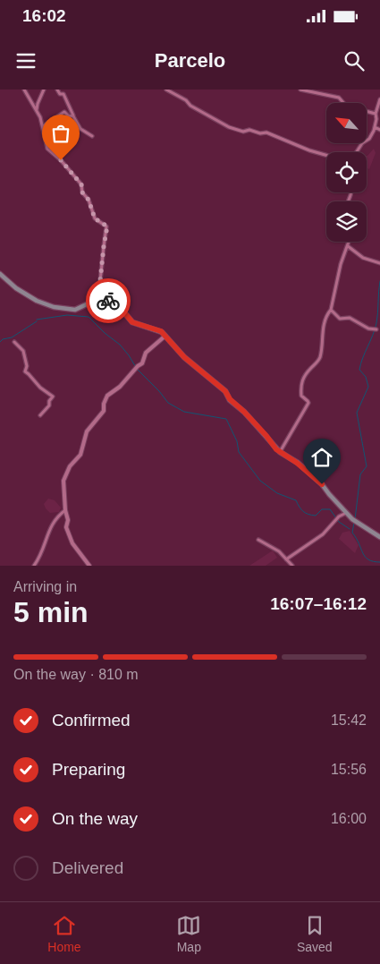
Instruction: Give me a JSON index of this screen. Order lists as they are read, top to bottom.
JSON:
{
  "north": "top left",
  "page": {
    "status": "16:02",
    "header": "Parcelo",
    "heading": ["5 min", "Arriving in", "16:07–16:12"],
    "bar": "On the way · 810 m",
    "list": [
      ["Confirmed", "15:42"],
      ["Preparing", "15:56"],
      ["On the way", "16:00"],
      "Delivered"
    ],
    "tabs": ["Home", "Map", "Saved"]
  }
}
